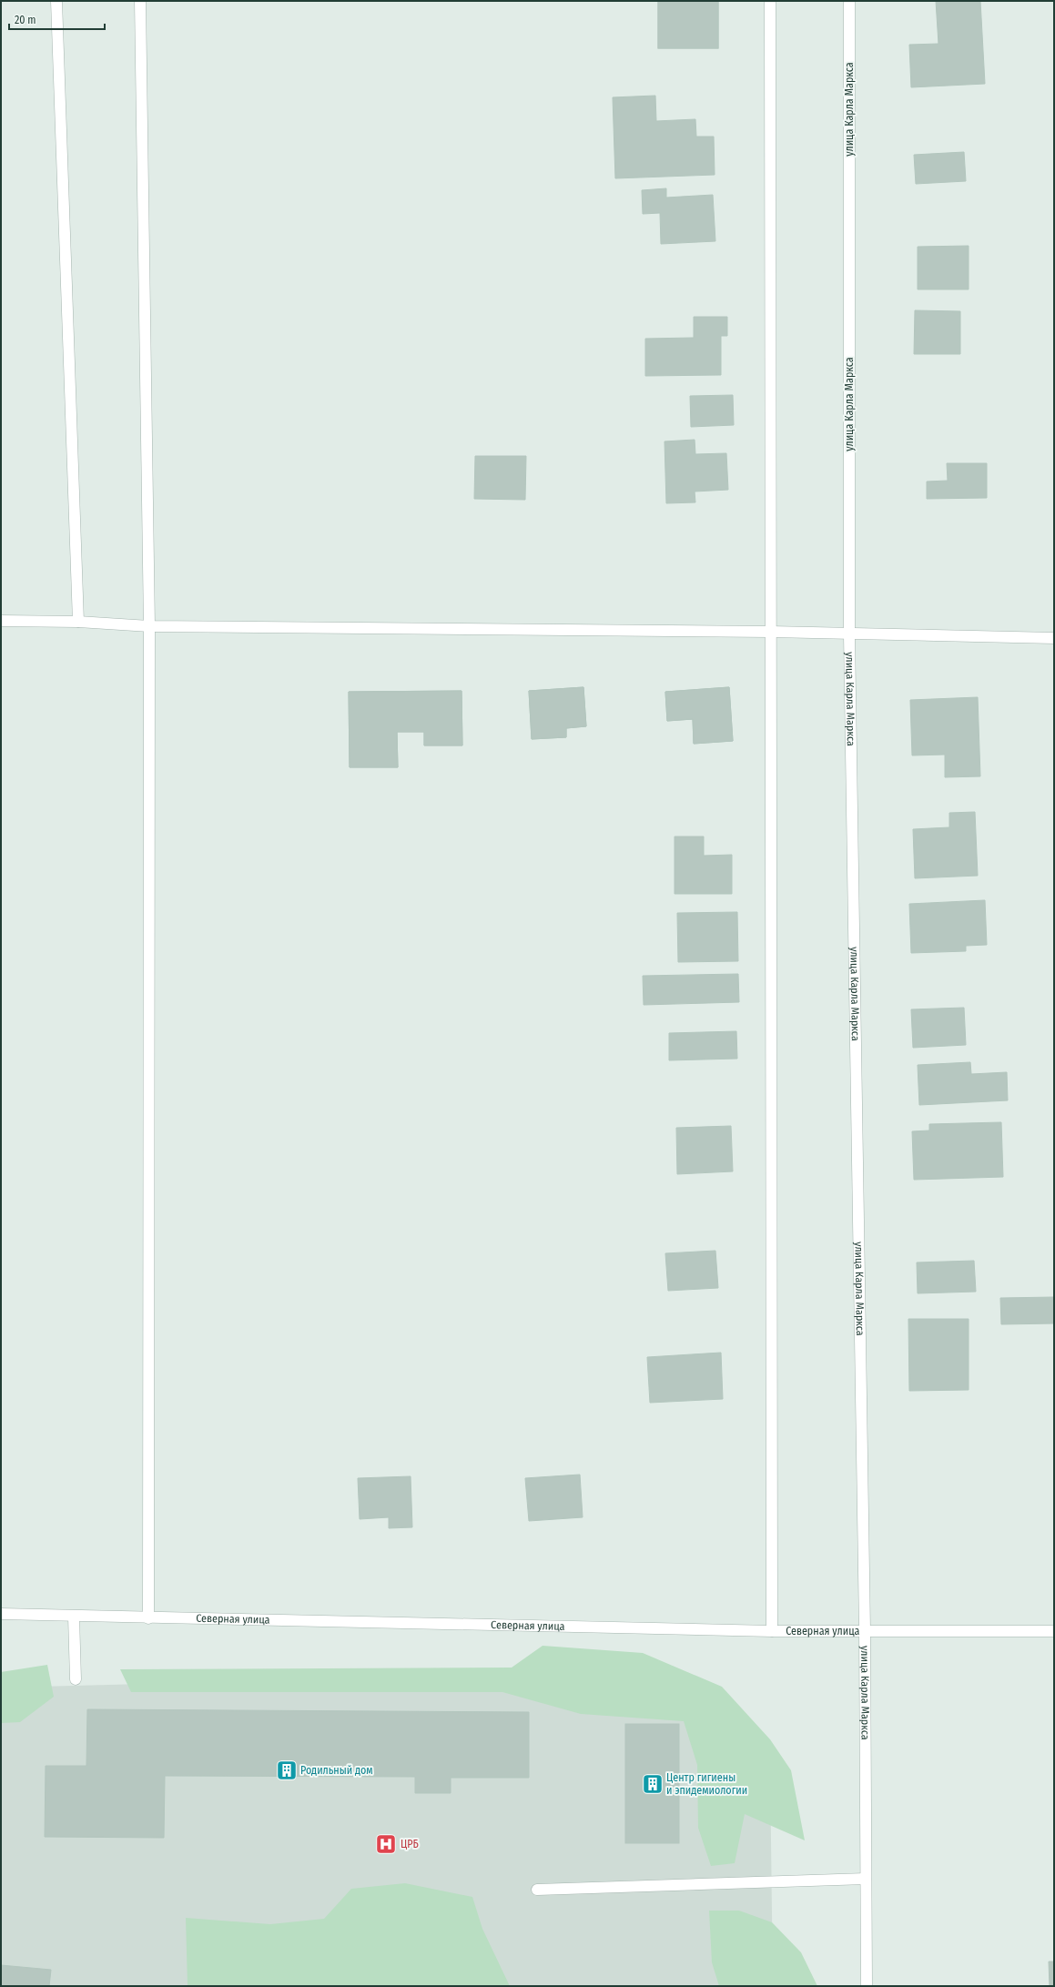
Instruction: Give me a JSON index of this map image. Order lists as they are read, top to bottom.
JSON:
{
  "streets": {
    "street": ["улица Карла Маркса", "Северная улица"]
  },
  "crossings": [
    ["улица Карла Маркса", "Северная улица"]
  ],
  "places": {
    "building": ["Родильный дом", "Центр гигиены и эпидемиологии"],
    "hospital": ["ЦРБ"]
  },
  "scale_bar": "20 m"
}
